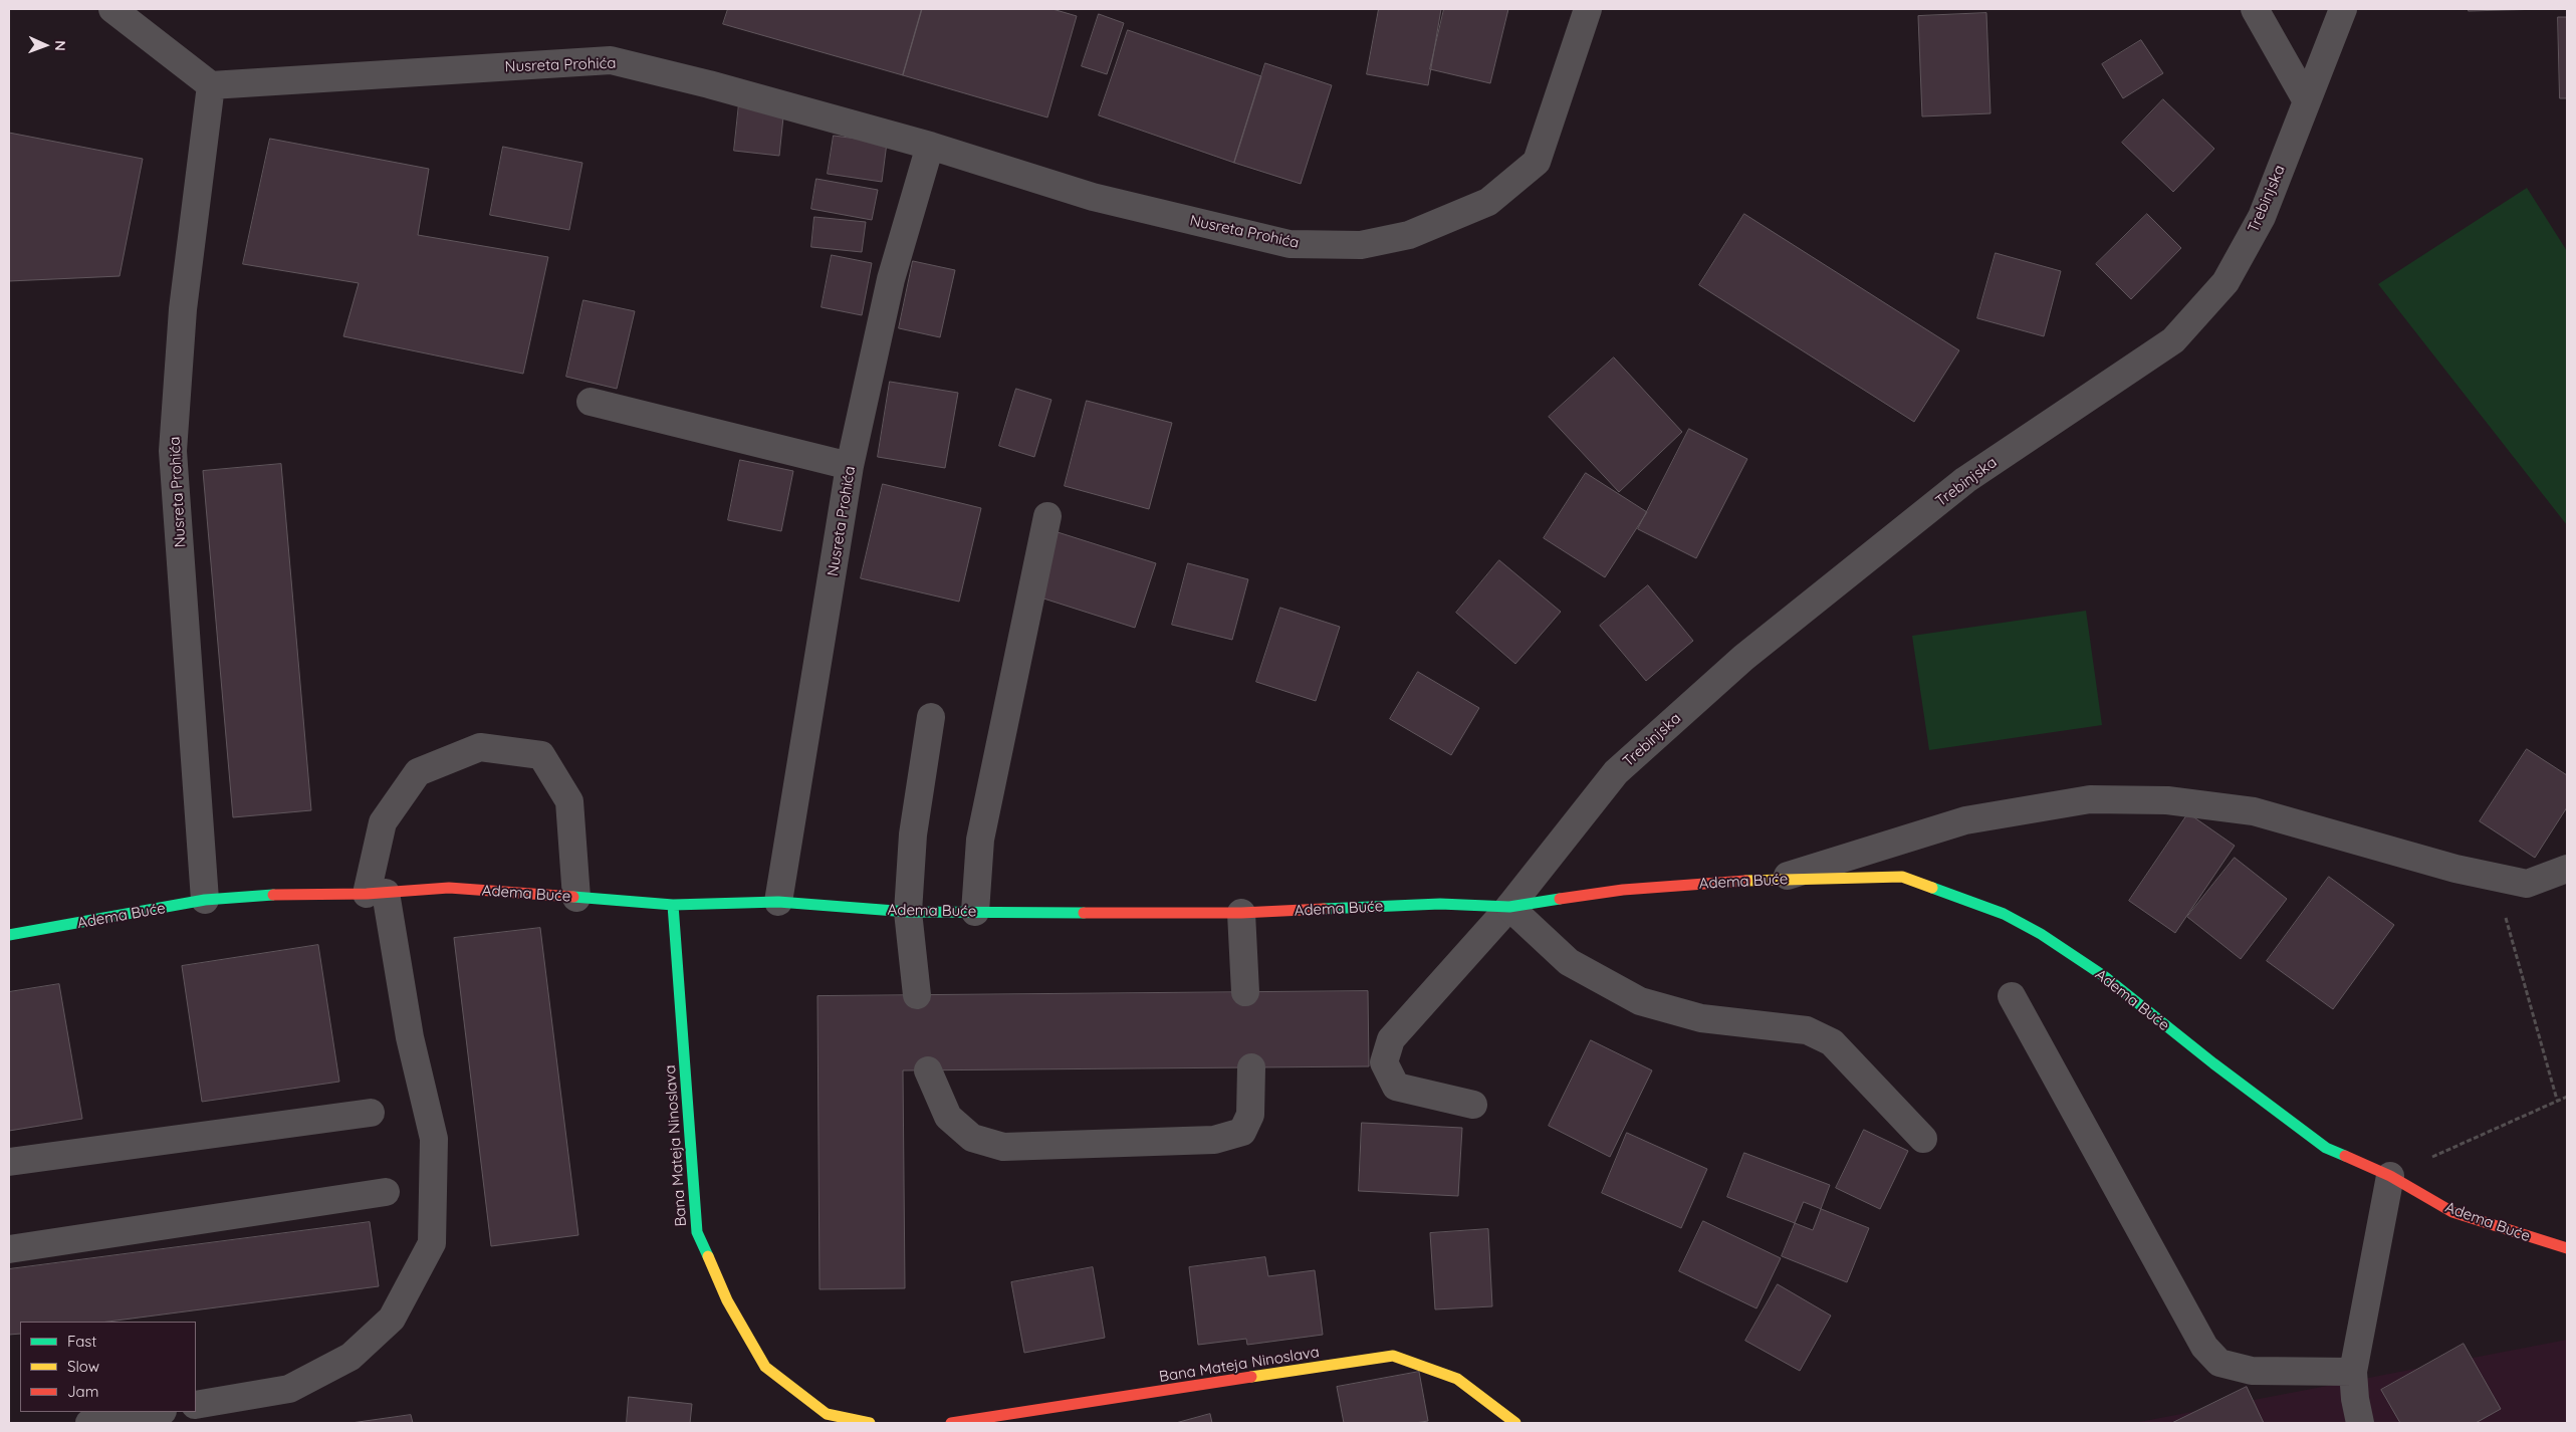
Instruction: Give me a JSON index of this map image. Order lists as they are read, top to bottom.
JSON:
{
  "streets": {
    "street": [
      "Nusreta Prohića",
      "Trebinjska",
      "Adema Buće",
      "Bana Mateja Ninoslava"
    ]
  },
  "crossings": [
    ["Nusreta Prohića", "Adema Buće"],
    ["Trebinjska", "Adema Buće"],
    ["Adema Buće", "Bana Mateja Ninoslava"]
  ],
  "legend": ["Fast", "Slow", "Jam"],
  "north": "right"
}
